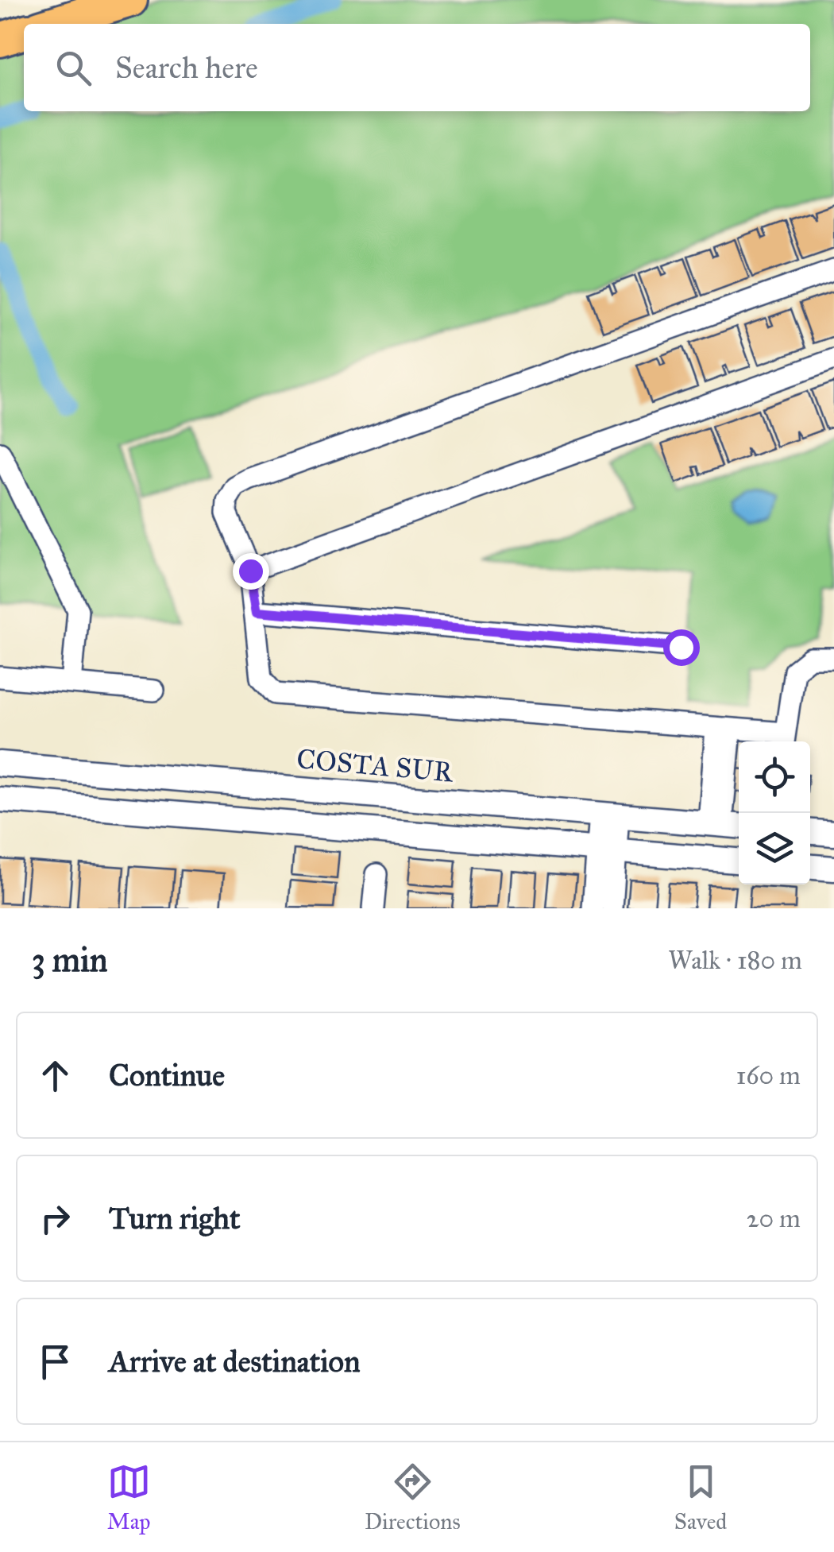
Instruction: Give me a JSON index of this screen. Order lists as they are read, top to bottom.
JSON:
{
  "streets": {
    "street": ["COSTA SUR"]
  },
  "page": {
    "search": "Search here",
    "heading": ["3 min", "Walk · 180 m"],
    "list": [
      ["Continue", "160 m"],
      ["Turn right", "20 m"],
      "Arrive at destination"
    ],
    "nav": ["Map", "Directions", "Saved"]
  }
}
